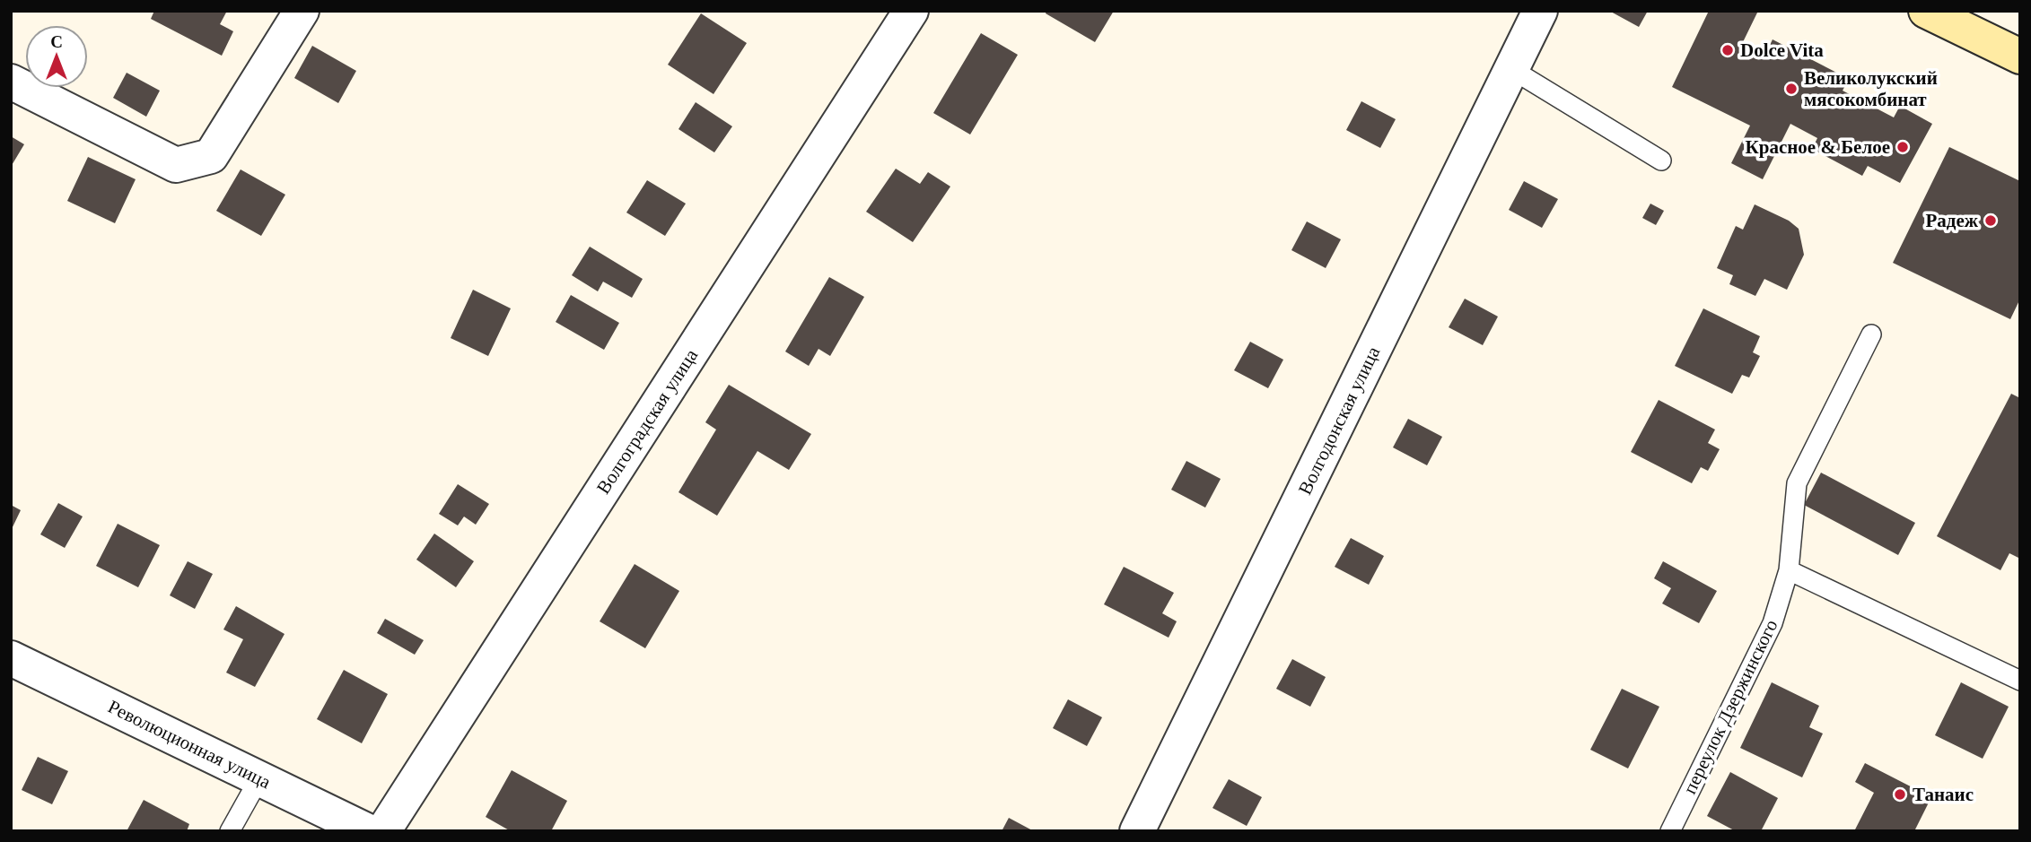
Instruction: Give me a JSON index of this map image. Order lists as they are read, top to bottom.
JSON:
{
  "streets": {
    "street": ["Волгодонская улица", "Волгоградская улица", "Революционная улица"],
    "lane": ["переулок Дзержинского"]
  },
  "places": [
    "Dolce Vita",
    "Великолукский мясокомбинат",
    "Красное & Белое",
    "Радеж",
    "Танаис"
  ],
  "north": "top"
}
